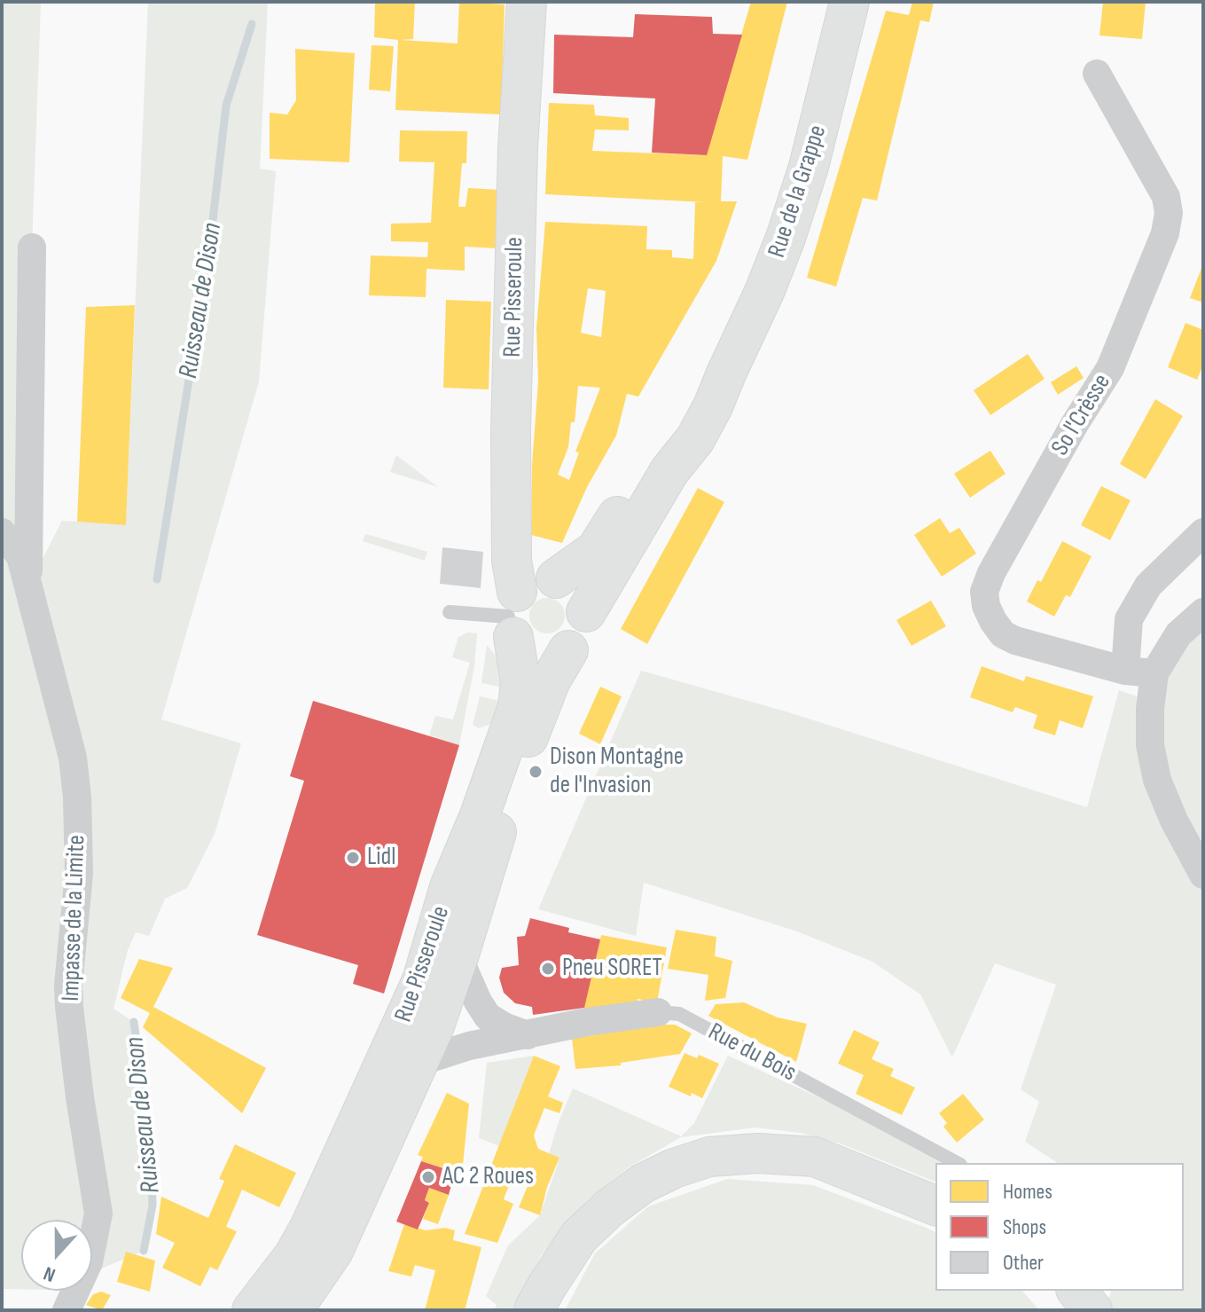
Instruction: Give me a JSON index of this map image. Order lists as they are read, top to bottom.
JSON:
{
  "streets": {
    "main road": ["Rue de la Grappe", "Rue Pisseroule"],
    "street": ["So l'Crèsse", "Impasse de la Limite", "Rue du Bois"]
  },
  "crossings": [
    ["Rue de la Grappe", "Rue Pisseroule"],
    ["Rue Pisseroule", "Rue du Bois"]
  ],
  "water": ["Ruisseau de Dison"],
  "places": [
    "Dison Montagne de l'Invasion",
    "Lidl",
    "Pneu SORET",
    "AC 2 Roues"
  ],
  "legend": ["Homes", "Shops", "Other"],
  "north": "bottom"
}
